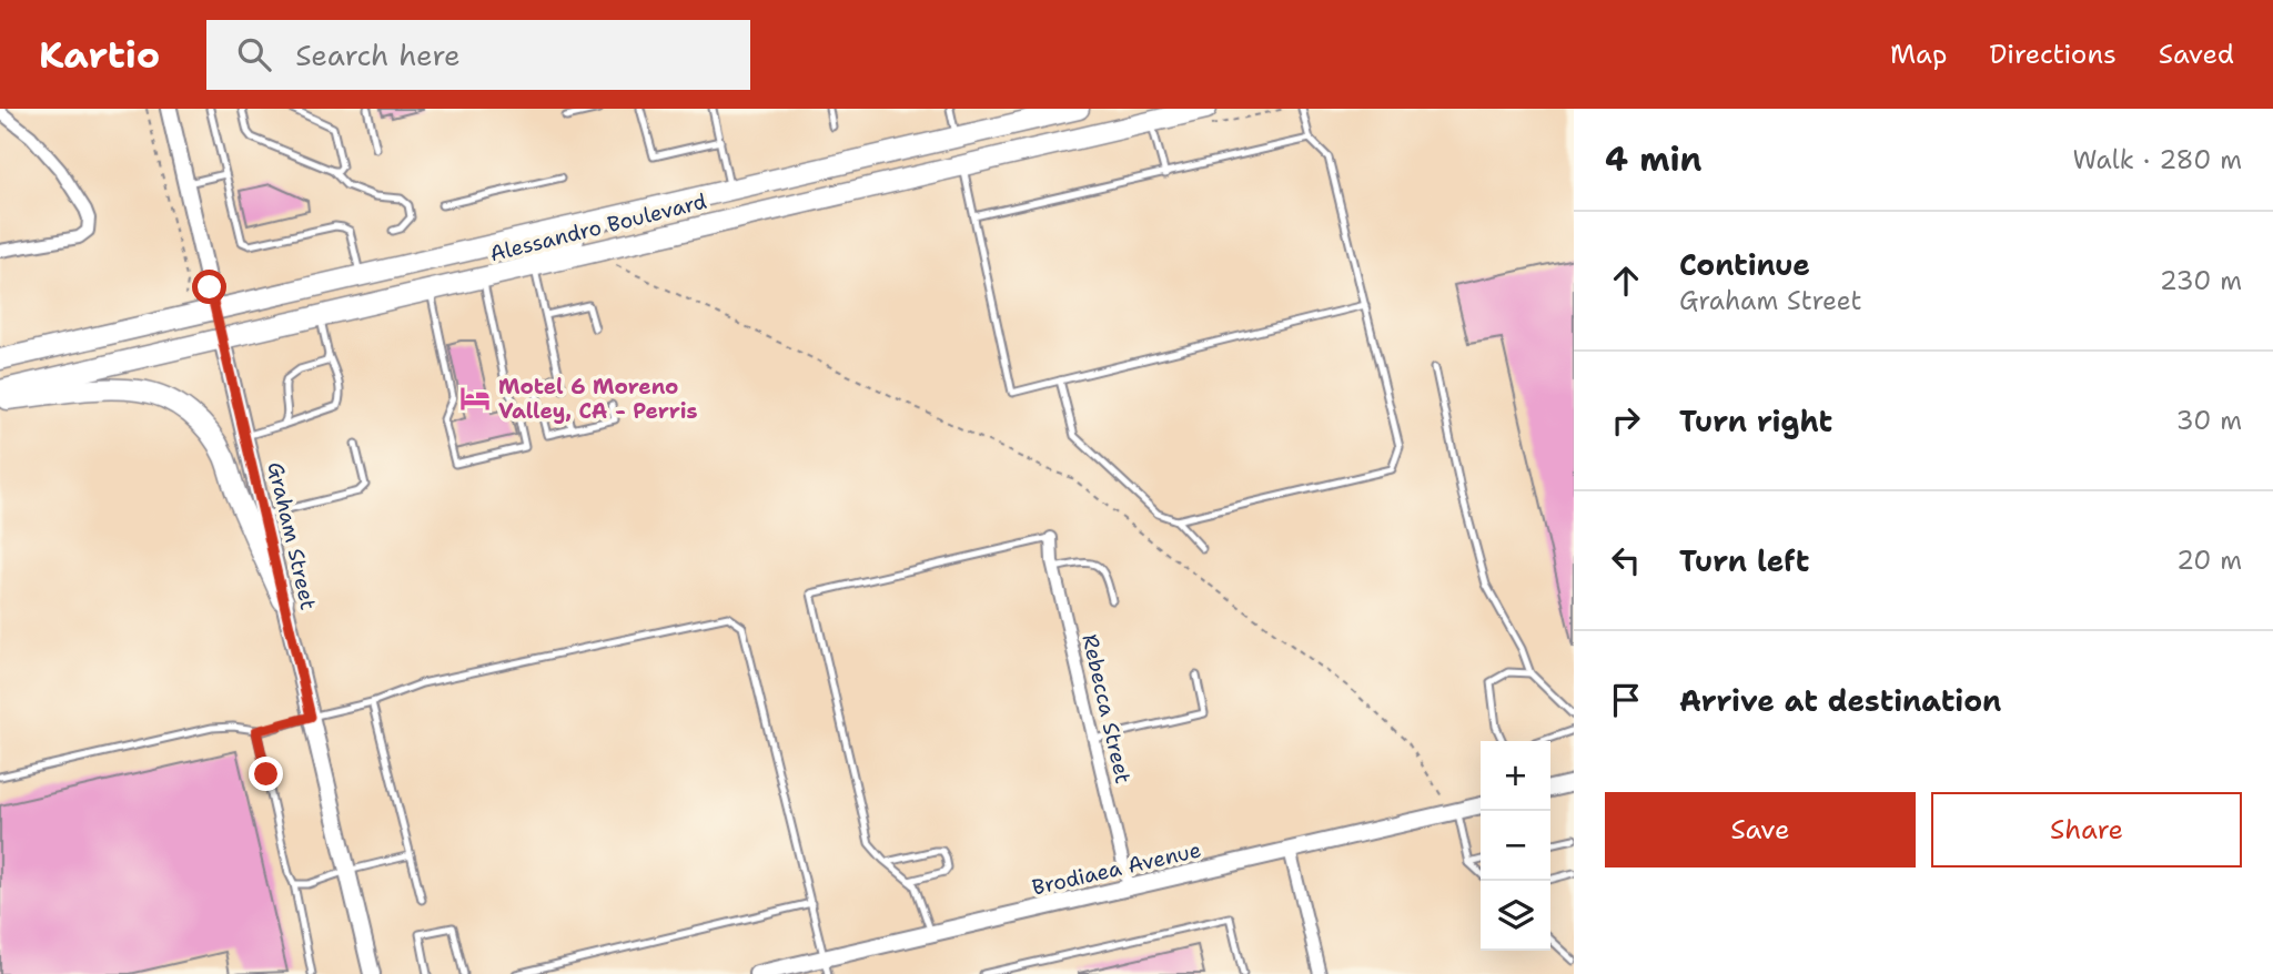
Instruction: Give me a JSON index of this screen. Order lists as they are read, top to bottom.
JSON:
{
  "streets": {
    "main road": ["Alessandro Boulevard", "Graham Street"],
    "street": ["Rebecca Street", "Brodiaea Avenue"]
  },
  "crossings": [
    ["Alessandro Boulevard", "Graham Street"],
    ["Rebecca Street", "Brodiaea Avenue"]
  ],
  "places": {
    "hotel": ["Motel 6 Moreno Valley, CA - Perris"]
  },
  "page": {
    "header": "Kartio",
    "search": "Search here",
    "nav": ["Map", "Directions", "Saved"],
    "heading": ["4 min", "Walk · 280 m"],
    "list": [
      ["Continue", "Graham Street", "230 m"],
      ["Turn right", "30 m"],
      ["Turn left", "20 m"],
      "Arrive at destination"
    ],
    "map_buttons": ["+", "−"],
    "buttons": ["Save", "Share"]
  }
}
